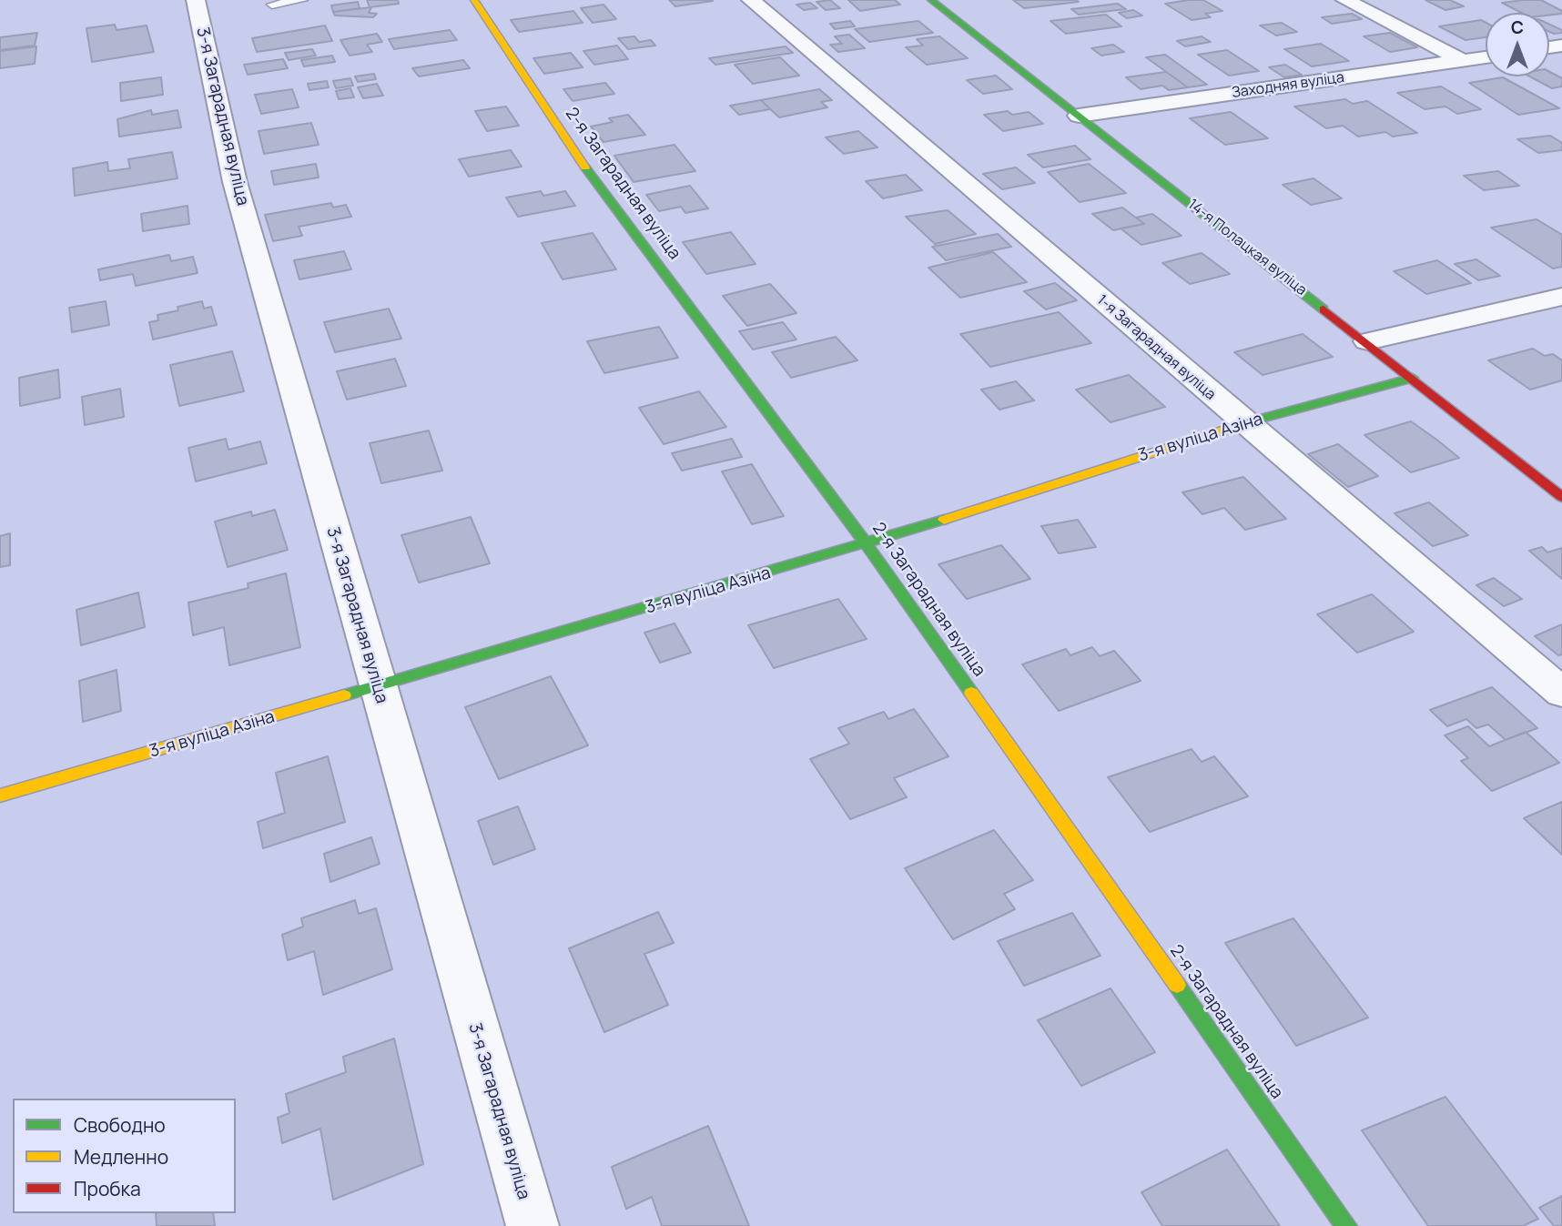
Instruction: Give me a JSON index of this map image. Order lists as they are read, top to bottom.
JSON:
{
  "streets": {
    "street": [
      "Заходняя вуліца",
      "3-я Загарадная вуліца",
      "2-я Загарадная вуліца",
      "14-я Полацкая вуліца",
      "1-я Загарадная вуліца",
      "3-я вуліца Азіна"
    ]
  },
  "crossings": [
    ["Заходняя вуліца", "14-я Полацкая вуліца"],
    ["3-я Загарадная вуліца", "3-я вуліца Азіна"],
    ["2-я Загарадная вуліца", "3-я вуліца Азіна"],
    ["14-я Полацкая вуліца", "3-я вуліца Азіна"],
    ["1-я Загарадная вуліца", "3-я вуліца Азіна"]
  ],
  "legend": ["Свободно", "Медленно", "Пробка"],
  "north": "top"
}
